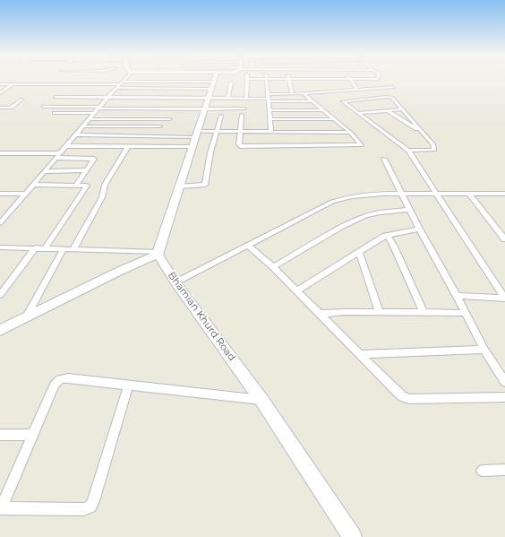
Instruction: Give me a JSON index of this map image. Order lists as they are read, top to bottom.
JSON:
{
  "streets": {
    "street": ["Bhamian Khurd Road"]
  }
}
